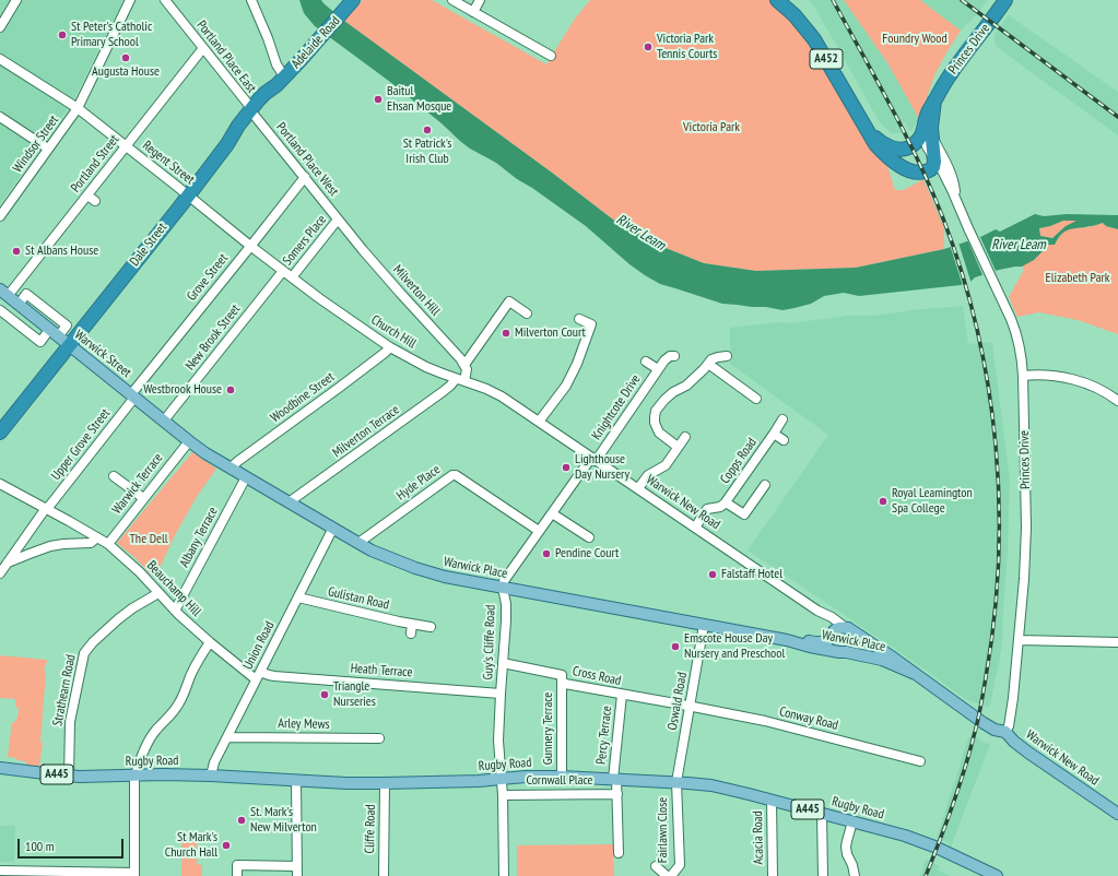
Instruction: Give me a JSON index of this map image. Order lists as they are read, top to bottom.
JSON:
{
  "streets": {
    "highway": [
      "Adelaide Road",
      "Princes Drive",
      "A452",
      "Dale Street"
    ],
    "main road": [
      "Warwick Street",
      "Warwick New Road",
      "Warwick Place",
      "Rugby Road",
      "A445"
    ],
    "street": [
      "Portland Place East",
      "Windsor Street",
      "Portland Place West",
      "Regent Street",
      "Portland Street",
      "Somers Place",
      "Grove Street",
      "Milverton Hill",
      "Church Hill",
      "New Brook Street",
      "Woodbine Street",
      "Knightcote Drive",
      "Milverton Terrace",
      "Upper Grove Street",
      "Copps Road",
      "Hyde Place",
      "Warwick Terrace",
      "Albany Terrace",
      "Beauchamp Hill",
      "Gulistan Road",
      "Guy's Cliffe Road",
      "Union Road",
      "Heath Terrace",
      "Cross Road",
      "Strathearn Road",
      "Oswald Road",
      "Conway Road",
      "Arley Mews",
      "Gunnery Terrace",
      "Percy Terrace",
      "Cornwall Place",
      "Cliffe Road",
      "Fairlawn Close",
      "Acacia Road"
    ]
  },
  "crossings": [
    ["Adelaide Road", "Portland Place East"],
    ["Adelaide Road", "Portland Place West"],
    ["Adelaide Road", "Dale Street"],
    ["Princes Drive", "Warwick New Road"],
    ["Portland Place East", "Portland Place West"],
    ["Portland Place East", "Portland Street"],
    ["Portland Place East", "Dale Street"],
    ["Windsor Street", "Regent Street"],
    ["Portland Place West", "Somers Place"],
    ["Portland Place West", "Dale Street"],
    ["Portland Place West", "Grove Street"],
    ["Portland Place West", "Milverton Hill"],
    ["Regent Street", "Portland Street"],
    ["Regent Street", "Somers Place"],
    ["Regent Street", "Dale Street"],
    ["Regent Street", "Grove Street"],
    ["Regent Street", "Church Hill"],
    ["Regent Street", "New Brook Street"],
    ["Portland Street", "Warwick Street"],
    ["Somers Place", "Milverton Hill"],
    ["Dale Street", "Warwick Street"],
    ["Grove Street", "Warwick Street"],
    ["Grove Street", "Upper Grove Street"],
    ["Church Hill", "Woodbine Street"],
    ["Church Hill", "Milverton Terrace"],
    ["Church Hill", "Warwick New Road"],
    ["New Brook Street", "Warwick Street"],
    ["Warwick Street", "Upper Grove Street"],
    ["Warwick Street", "Warwick Terrace"],
    ["Warwick Street", "Warwick Place"],
    ["Woodbine Street", "Warwick Place"],
    ["Knightcote Drive", "Warwick New Road"],
    ["Knightcote Drive", "Guy's Cliffe Road"],
    ["Milverton Terrace", "Warwick New Road"],
    ["Milverton Terrace", "Warwick Place"],
    ["Upper Grove Street", "Beauchamp Hill"],
    ["Copps Road", "Warwick New Road"],
    ["Hyde Place", "Warwick Place"],
    ["Hyde Place", "Guy's Cliffe Road"],
    ["Warwick Terrace", "Warwick Place"],
    ["Warwick Terrace", "Beauchamp Hill"],
    ["Warwick New Road", "Warwick Place"],
    ["Warwick New Road", "Guy's Cliffe Road"],
    ["Albany Terrace", "Warwick Place"],
    ["Albany Terrace", "Beauchamp Hill"],
    ["Warwick Place", "Guy's Cliffe Road"],
    ["Warwick Place", "Union Road"],
    ["Warwick Place", "Oswald Road"],
    ["Beauchamp Hill", "Union Road"],
    ["Beauchamp Hill", "Heath Terrace"],
    ["Beauchamp Hill", "Strathearn Road"],
    ["Gulistan Road", "Union Road"],
    ["Guy's Cliffe Road", "Heath Terrace"],
    ["Guy's Cliffe Road", "Cross Road"],
    ["Guy's Cliffe Road", "Rugby Road"],
    ["Guy's Cliffe Road", "Cornwall Place"],
    ["Union Road", "Heath Terrace"],
    ["Union Road", "Arley Mews"],
    ["Union Road", "Rugby Road"],
    ["Cross Road", "Oswald Road"],
    ["Cross Road", "Conway Road"],
    ["Cross Road", "Gunnery Terrace"],
    ["Cross Road", "Percy Terrace"],
    ["Strathearn Road", "Rugby Road"],
    ["Oswald Road", "Conway Road"],
    ["Oswald Road", "Rugby Road"],
    ["Oswald Road", "Fairlawn Close"],
    ["Gunnery Terrace", "Rugby Road"],
    ["Percy Terrace", "Rugby Road"],
    ["Rugby Road", "Cliffe Road"],
    ["Rugby Road", "Fairlawn Close"],
    ["Rugby Road", "Acacia Road"]
  ],
  "water": ["River Leam"],
  "parks": [
    "Foundry Wood",
    "Victoria Park",
    "Elizabeth Park",
    "The Dell"
  ],
  "places": [
    "St Peter's Catholic Primary School",
    "Victoria Park Tennis Courts",
    "Augusta House",
    "Baitul Ehsan Mosque",
    "St Patrick's Irish Club",
    "St Albans House",
    "Milverton Court",
    "Westbrook House",
    "Lighthouse Day Nursery",
    "Royal Leamington Spa College",
    "Pendine Court",
    "Falstaff Hotel",
    "Emscote House Day Nursery and Preschool",
    "Triangle Nurseries",
    "St. Mark's New Milverton",
    "St Mark's Church Hall"
  ],
  "scale_bar": "100 m"
}
